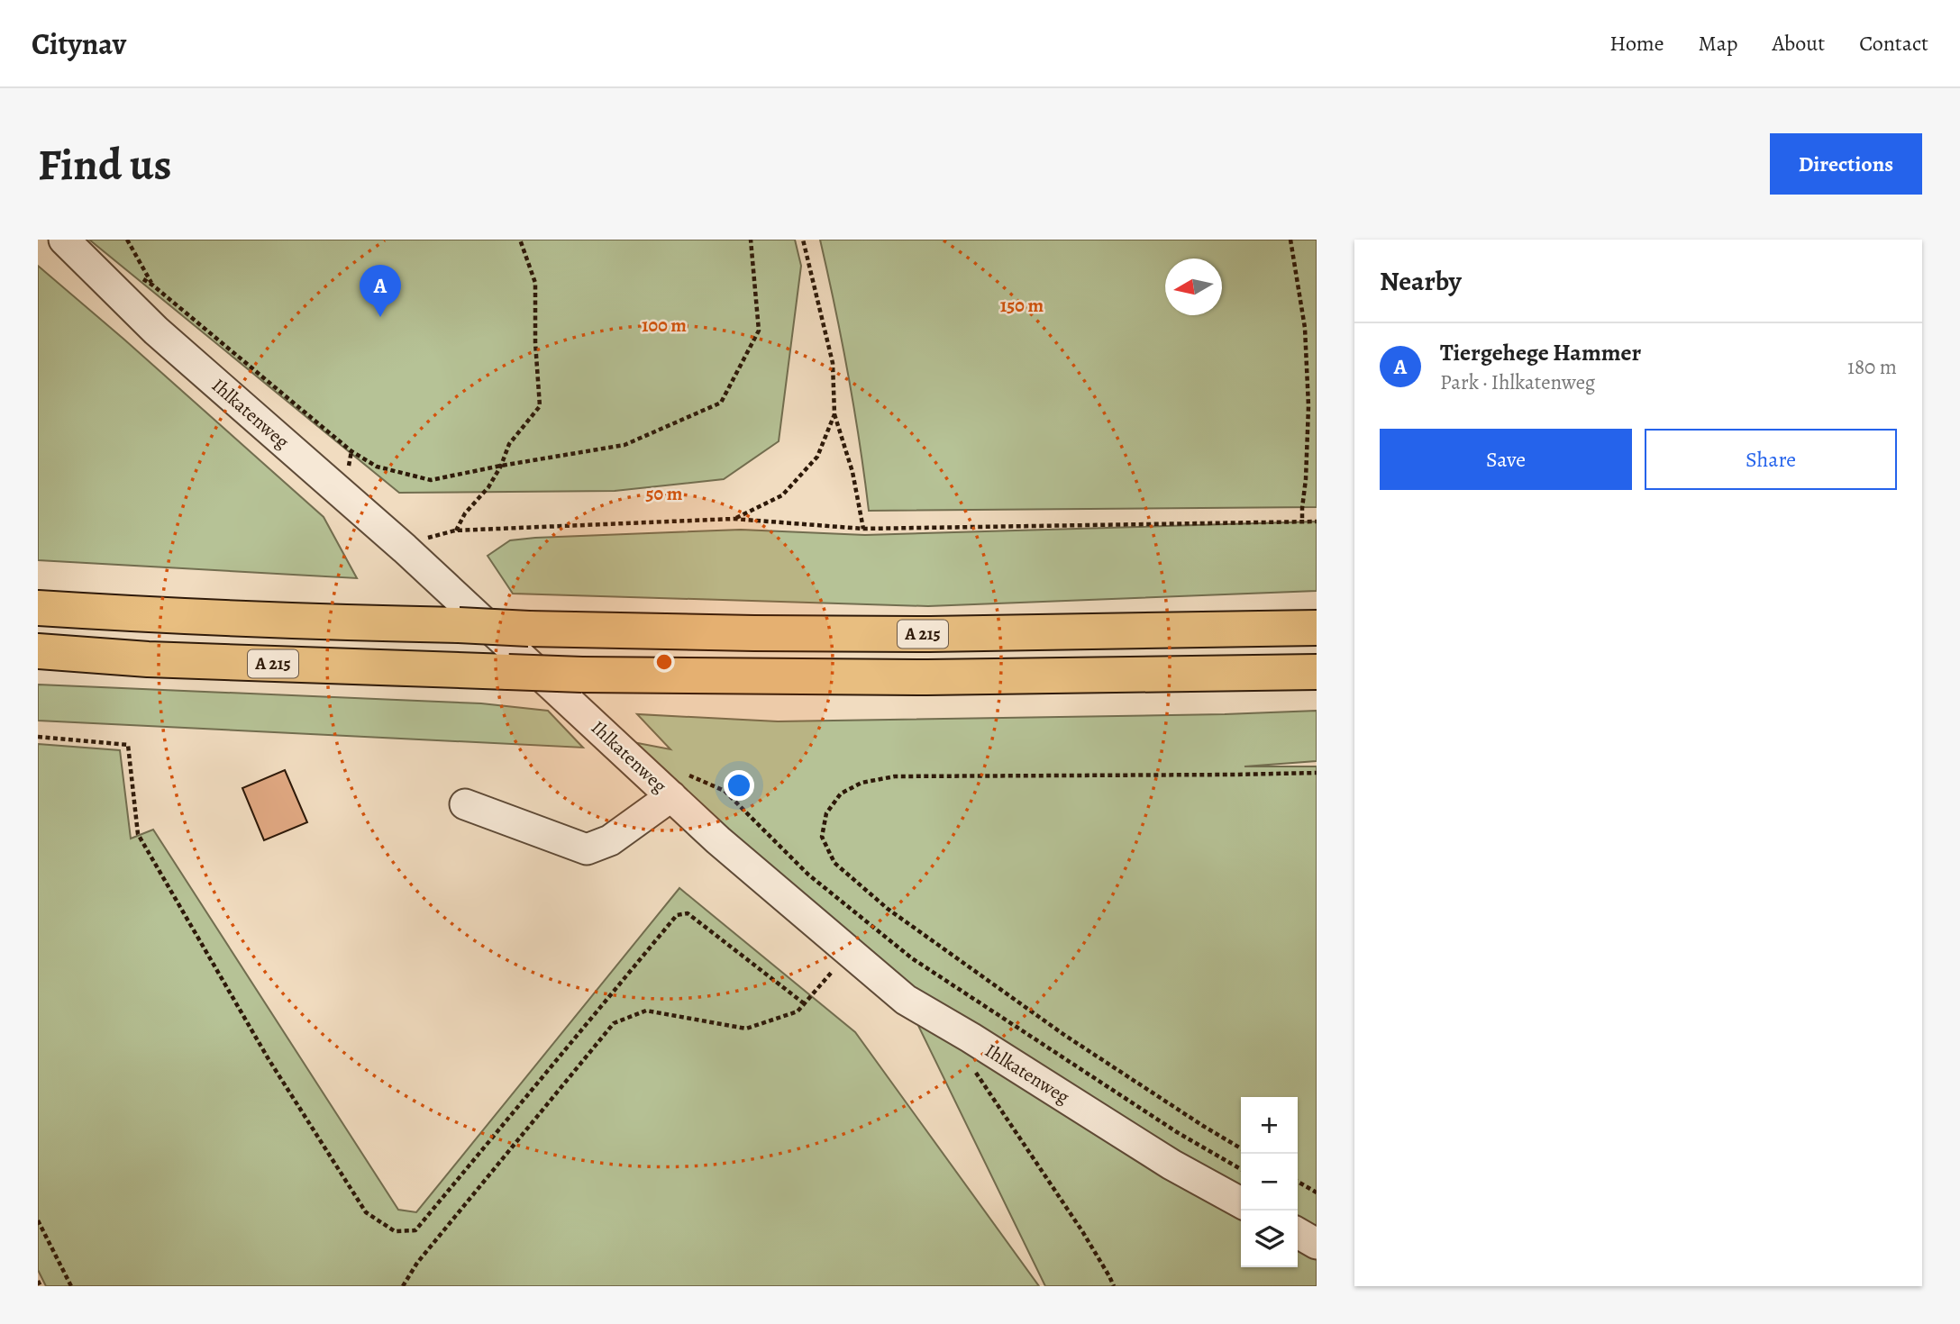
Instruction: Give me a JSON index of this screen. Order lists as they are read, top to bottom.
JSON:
{
  "streets": {
    "highway": ["A 215"],
    "street": ["Ihlkatenweg"]
  },
  "north": "left",
  "page": {
    "header": "Citynav",
    "nav": [
      "Home",
      "Map",
      "About",
      "Contact"
    ],
    "buttons": [
      "Directions",
      ["Save", "Share"]
    ],
    "title": "Find us",
    "heading": "Nearby",
    "pins": "A",
    "list": [
      {
        "mark": "A",
        "name": "Tiergehege Hammer",
        "note": "Park · Ihlkatenweg",
        "value": "180 m"
      }
    ],
    "map_buttons": ["+", "−"]
  },
  "rings": ["150 m", "100 m", "50 m"]
}
